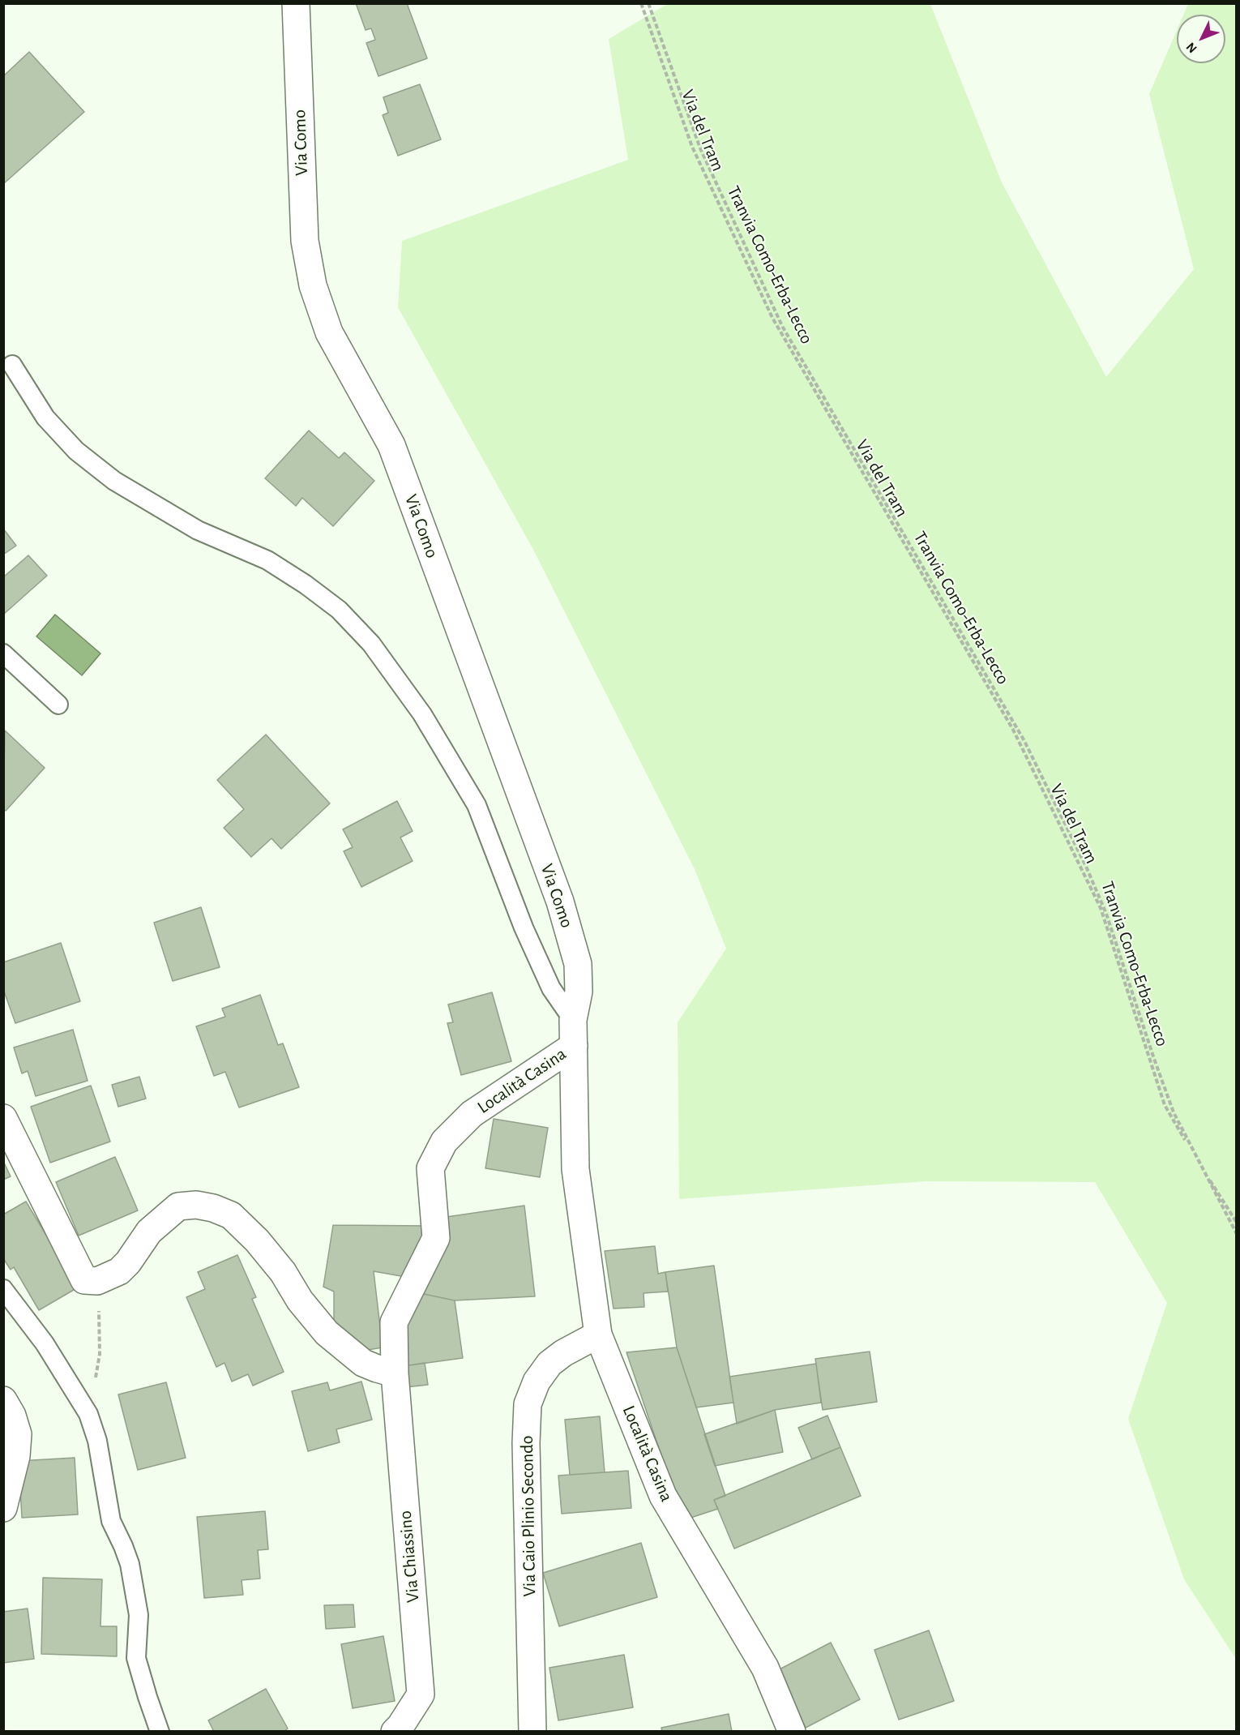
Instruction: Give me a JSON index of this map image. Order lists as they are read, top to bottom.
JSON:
{
  "streets": {
    "street": [
      "Via Como",
      "Località Casina",
      "Via Caio Plinio Secondo",
      "Via Chiassino"
    ],
    "path": ["Via del Tram", "Tranvia Como-Erba-Lecco"]
  },
  "crossings": [
    ["Via Como", "Località Casina"],
    ["Località Casina", "Via Caio Plinio Secondo"],
    ["Località Casina", "Via Chiassino"]
  ],
  "north": "bottom left"
}
